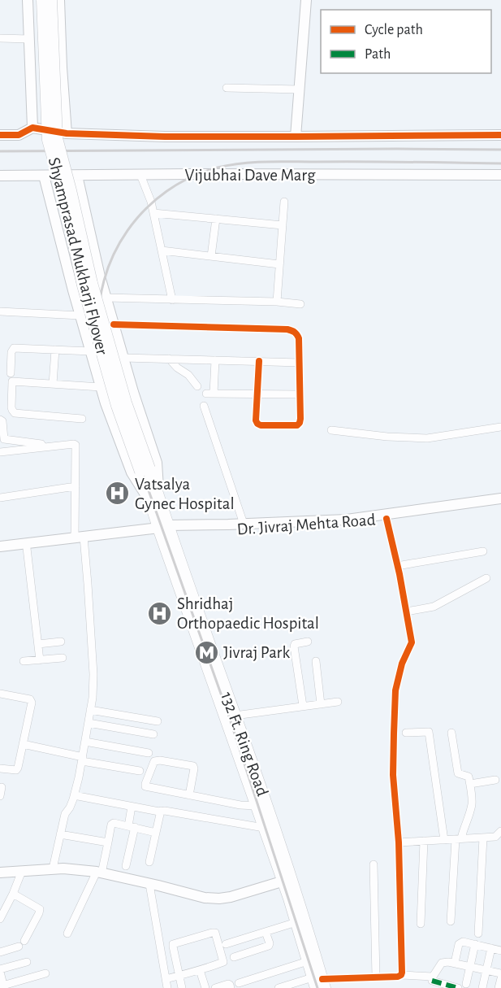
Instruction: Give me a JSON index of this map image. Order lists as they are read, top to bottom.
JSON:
{
  "streets": {
    "main road": ["Shyamprasad Mukharji Flyover", "132 Ft. Ring Road"],
    "street": ["Vijubhai Dave Marg", "Dr. Jivraj Mehta Road"]
  },
  "crossings": [
    ["Shyamprasad Mukharji Flyover", "132 Ft. Ring Road"],
    ["Dr. Jivraj Mehta Road", "132 Ft. Ring Road"]
  ],
  "places": {
    "hospital": ["Vatsalya Gynec Hospital", "Shridhaj Orthopaedic Hospital"],
    "metro station": ["Jivraj Park"]
  },
  "legend": ["Cycle path", "Path"]
}
